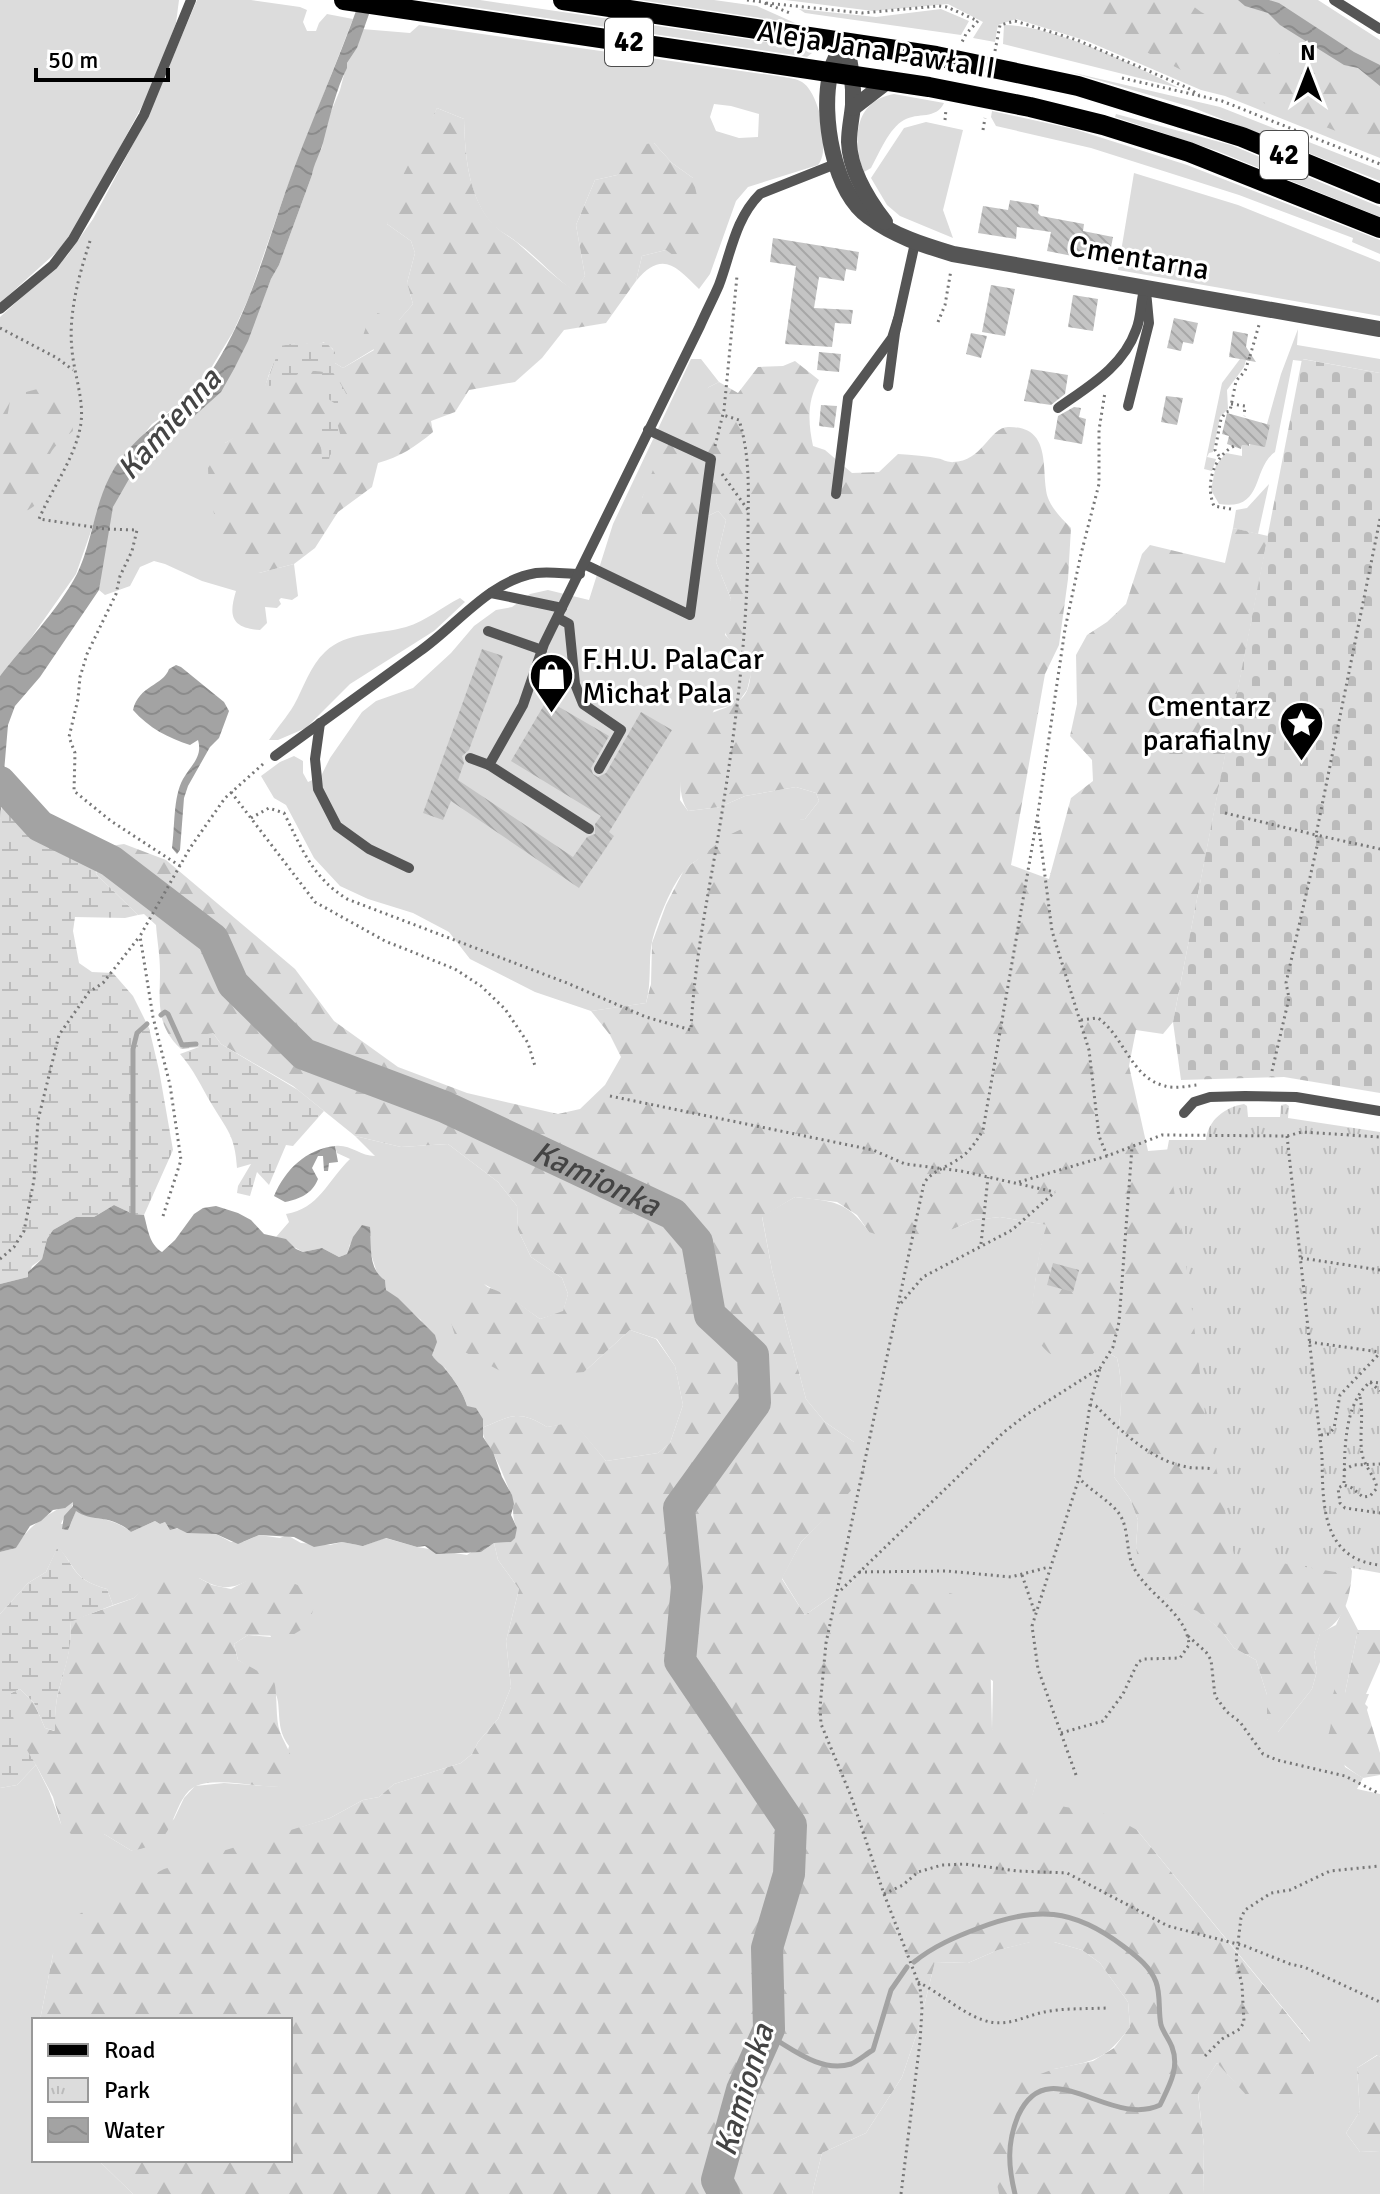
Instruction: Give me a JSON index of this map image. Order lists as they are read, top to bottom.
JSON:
{
  "streets": {
    "main road": ["42", "Aleja Jana Pawła II"],
    "street": ["Cmentarna"]
  },
  "crossings": [
    ["Aleja Jana Pawła II", "Cmentarna"]
  ],
  "water": ["Kamienna", "Kamionka"],
  "places": {
    "shop": ["F.H.U. PalaCar Michał Pala"],
    "place": ["Cmentarz parafialny"]
  },
  "legend": ["Road", "Park", "Water"],
  "scale_bar": "50 m",
  "north": "top"
}
